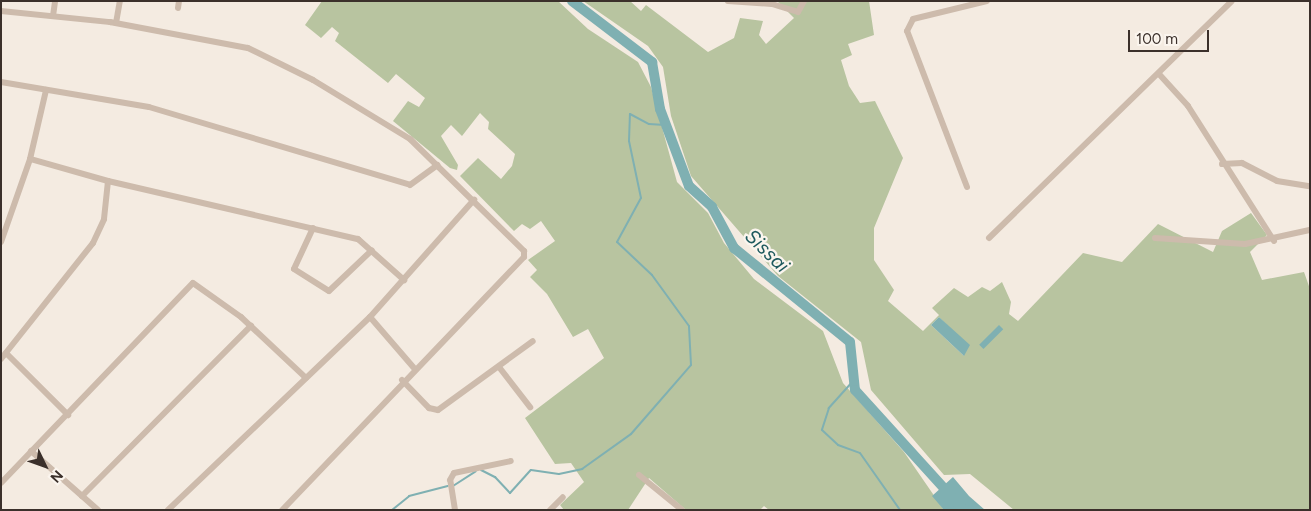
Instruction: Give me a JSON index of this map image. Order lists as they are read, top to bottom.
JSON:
{
  "water": ["Sissai"],
  "scale_bar": "100 m",
  "north": "bottom right"
}
